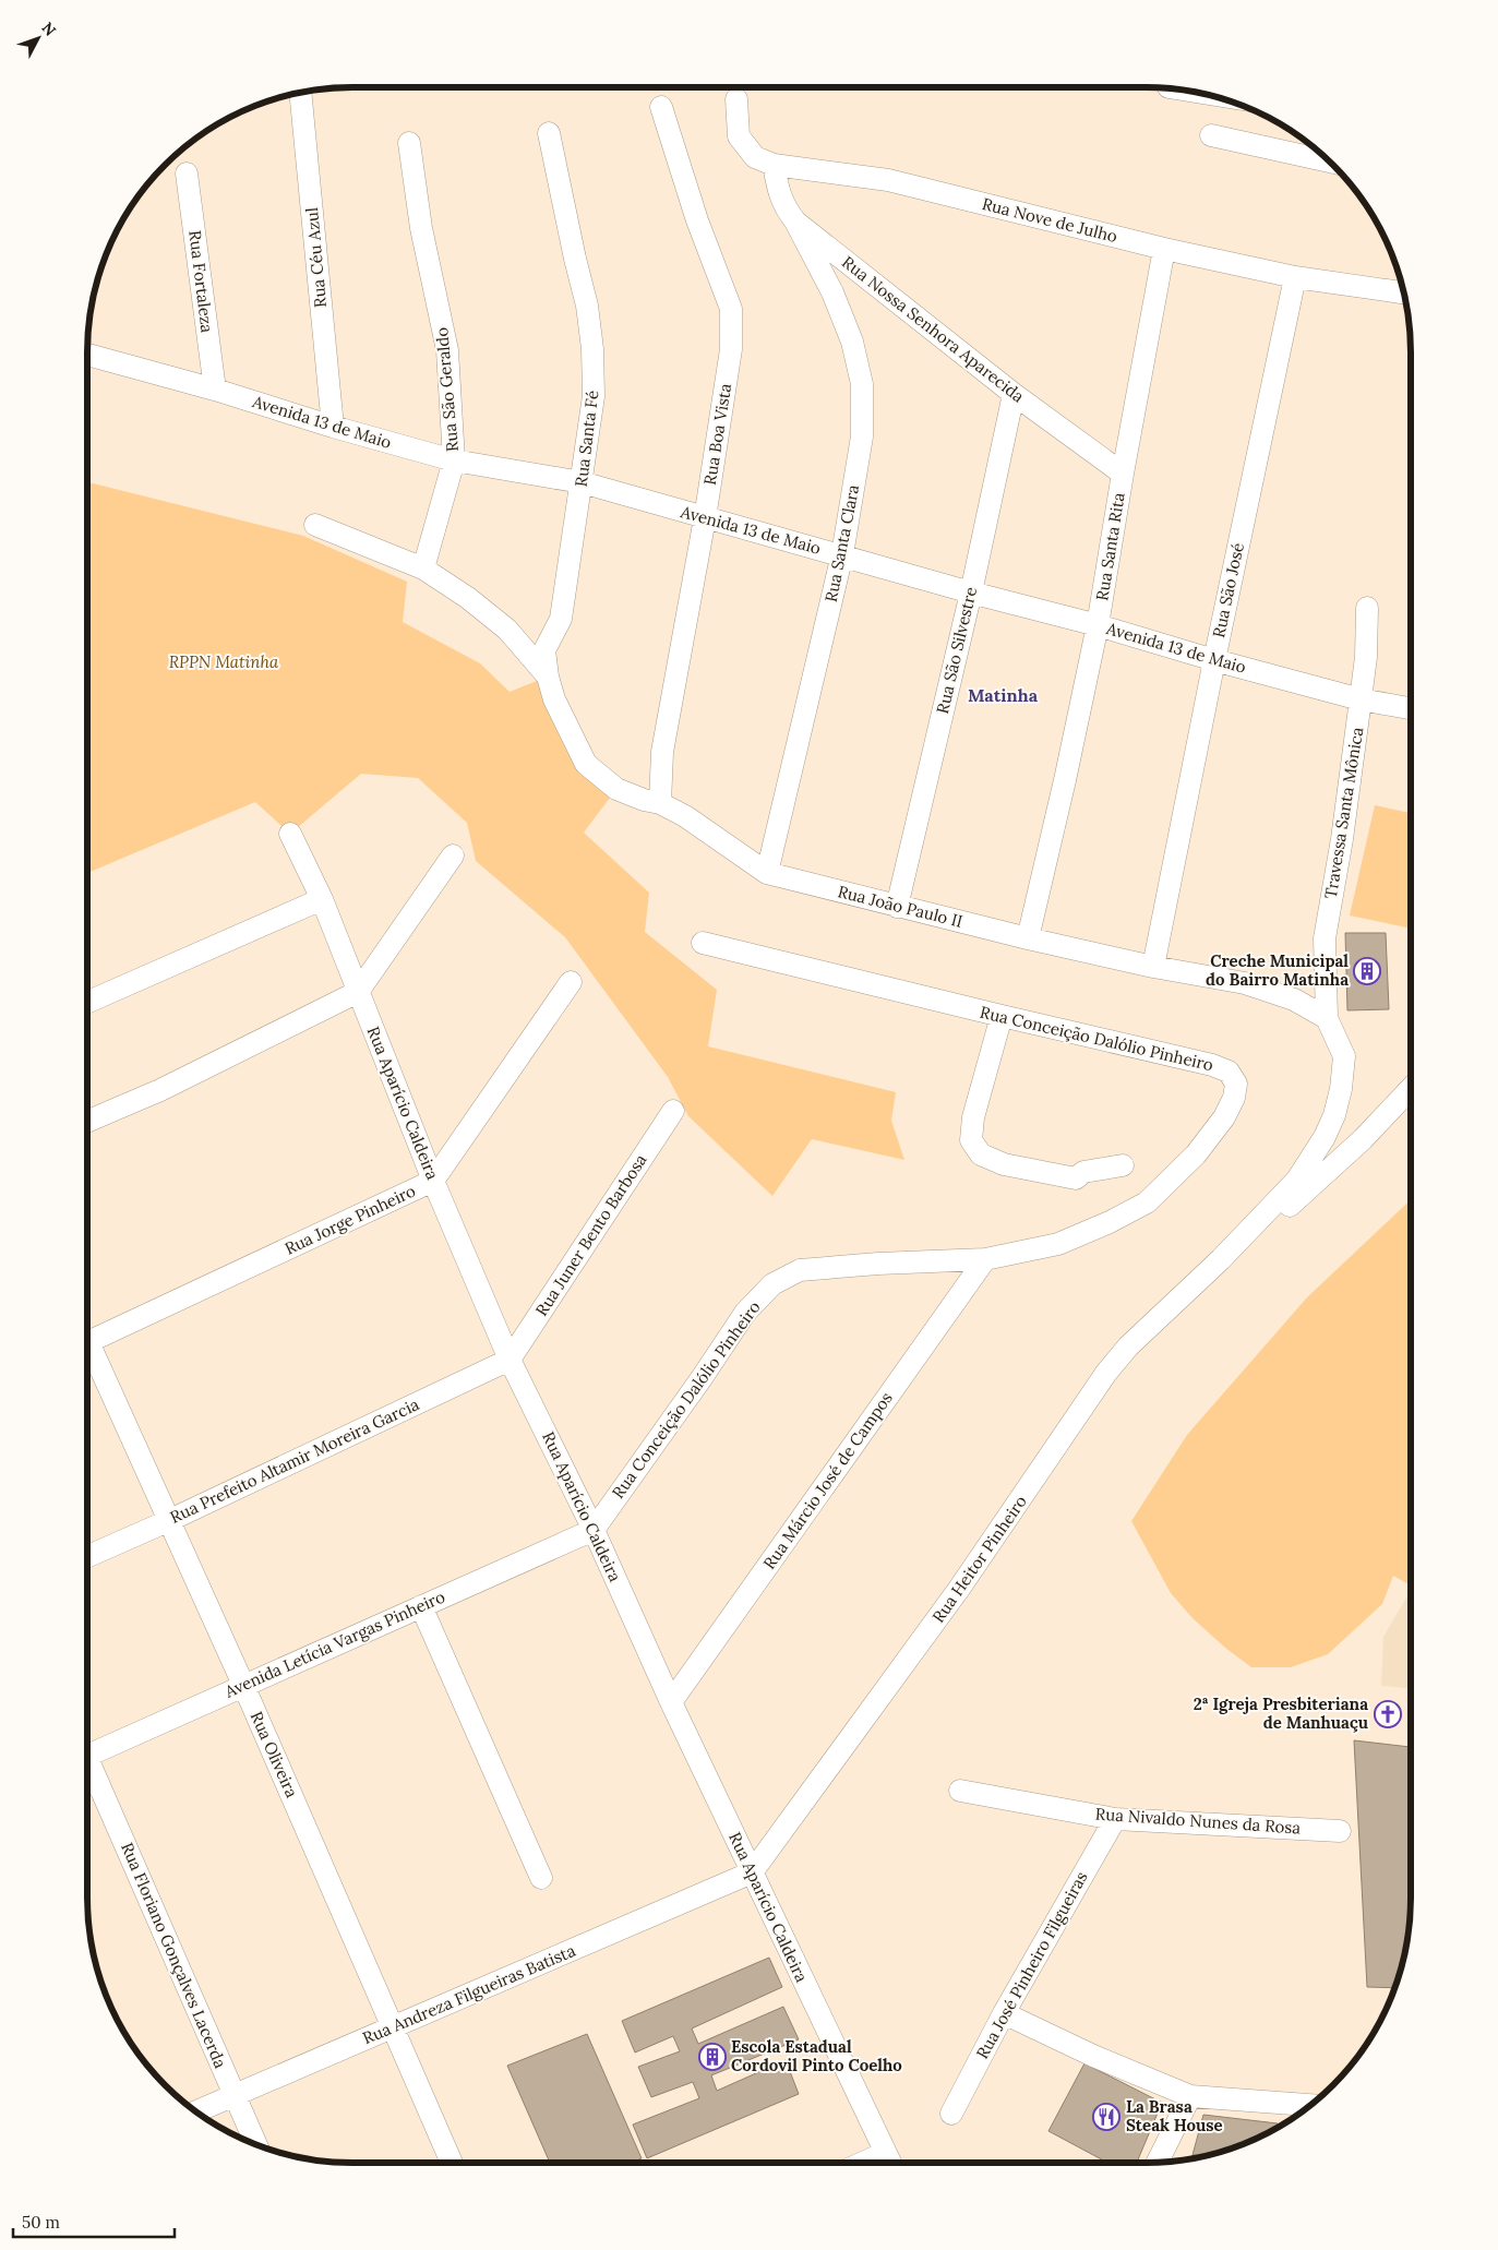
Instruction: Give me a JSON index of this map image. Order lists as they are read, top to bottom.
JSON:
{
  "streets": {
    "street": [
      "Rua Nove de Julho",
      "Rua Céu Azul",
      "Rua Fortaleza",
      "Rua Nossa Senhora Aparecida",
      "Rua São Geraldo",
      "Avenida 13 de Maio",
      "Rua Boa Vista",
      "Rua Santa Fé",
      "Rua Santa Clara",
      "Rua Santa Rita",
      "Rua São José",
      "Rua São Silvestre",
      "Travessa Santa Mônica",
      "Rua João Paulo II",
      "Rua Conceição Dalólio Pinheiro",
      "Rua Aparício Caldeira",
      "Rua Jorge Pinheiro",
      "Rua Juner Bento Barbosa",
      "Rua Prefeito Altamir Moreira Garcia",
      "Rua Márcio José de Campos",
      "Rua Heitor Pinheiro",
      "Avenida Letícia Vargas Pinheiro",
      "Rua Oliveira",
      "Rua Nivaldo Nunes da Rosa",
      "Rua Floriano Gonçalves Lacerda",
      "Rua José Pinheiro Filgueiras",
      "Rua Andreza Filgueiras Batista"
    ]
  },
  "crossings": [
    ["Rua Nove de Julho", "Rua Nossa Senhora Aparecida"],
    ["Rua Nove de Julho", "Rua Santa Rita"],
    ["Rua Nove de Julho", "Rua São José"],
    ["Rua Céu Azul", "Avenida 13 de Maio"],
    ["Rua Fortaleza", "Avenida 13 de Maio"],
    ["Rua Nossa Senhora Aparecida", "Rua Santa Clara"],
    ["Rua Nossa Senhora Aparecida", "Rua Santa Rita"],
    ["Rua Nossa Senhora Aparecida", "Rua São Silvestre"],
    ["Rua São Geraldo", "Avenida 13 de Maio"],
    ["Rua São Geraldo", "Rua João Paulo II"],
    ["Avenida 13 de Maio", "Rua Boa Vista"],
    ["Avenida 13 de Maio", "Rua Santa Fé"],
    ["Avenida 13 de Maio", "Rua Santa Clara"],
    ["Avenida 13 de Maio", "Rua Santa Rita"],
    ["Avenida 13 de Maio", "Rua São José"],
    ["Avenida 13 de Maio", "Rua São Silvestre"],
    ["Avenida 13 de Maio", "Travessa Santa Mônica"],
    ["Rua Boa Vista", "Rua João Paulo II"],
    ["Rua Santa Fé", "Rua João Paulo II"],
    ["Rua Santa Clara", "Rua João Paulo II"],
    ["Rua Santa Rita", "Rua João Paulo II"],
    ["Rua São José", "Rua João Paulo II"],
    ["Rua São Silvestre", "Rua João Paulo II"],
    ["Travessa Santa Mônica", "Rua João Paulo II"],
    ["Rua Conceição Dalólio Pinheiro", "Rua Aparício Caldeira"],
    ["Rua Conceição Dalólio Pinheiro", "Rua Márcio José de Campos"],
    ["Rua Conceição Dalólio Pinheiro", "Avenida Letícia Vargas Pinheiro"],
    ["Rua Aparício Caldeira", "Rua Jorge Pinheiro"],
    ["Rua Aparício Caldeira", "Rua Juner Bento Barbosa"],
    ["Rua Aparício Caldeira", "Rua Prefeito Altamir Moreira Garcia"],
    ["Rua Aparício Caldeira", "Rua Márcio José de Campos"],
    ["Rua Aparício Caldeira", "Rua Heitor Pinheiro"],
    ["Rua Aparício Caldeira", "Avenida Letícia Vargas Pinheiro"],
    ["Rua Aparício Caldeira", "Rua Andreza Filgueiras Batista"],
    ["Rua Juner Bento Barbosa", "Rua Prefeito Altamir Moreira Garcia"],
    ["Rua Prefeito Altamir Moreira Garcia", "Rua Oliveira"],
    ["Rua Heitor Pinheiro", "Rua Andreza Filgueiras Batista"],
    ["Avenida Letícia Vargas Pinheiro", "Rua Oliveira"],
    ["Rua Oliveira", "Rua Andreza Filgueiras Batista"],
    ["Rua Nivaldo Nunes da Rosa", "Rua José Pinheiro Filgueiras"],
    ["Rua Floriano Gonçalves Lacerda", "Rua Andreza Filgueiras Batista"]
  ],
  "districts": ["Matinha"],
  "parks": ["RPPN Matinha"],
  "places": {
    "building": ["Creche Municipal do Bairro Matinha", "Escola Estadual Cordovil Pinto Coelho"],
    "church": ["2ª Igreja Presbiteriana de Manhuaçu"],
    "restaurant": ["La Brasa Steak House"]
  },
  "scale_bar": "50 m",
  "north": "top right"
}
